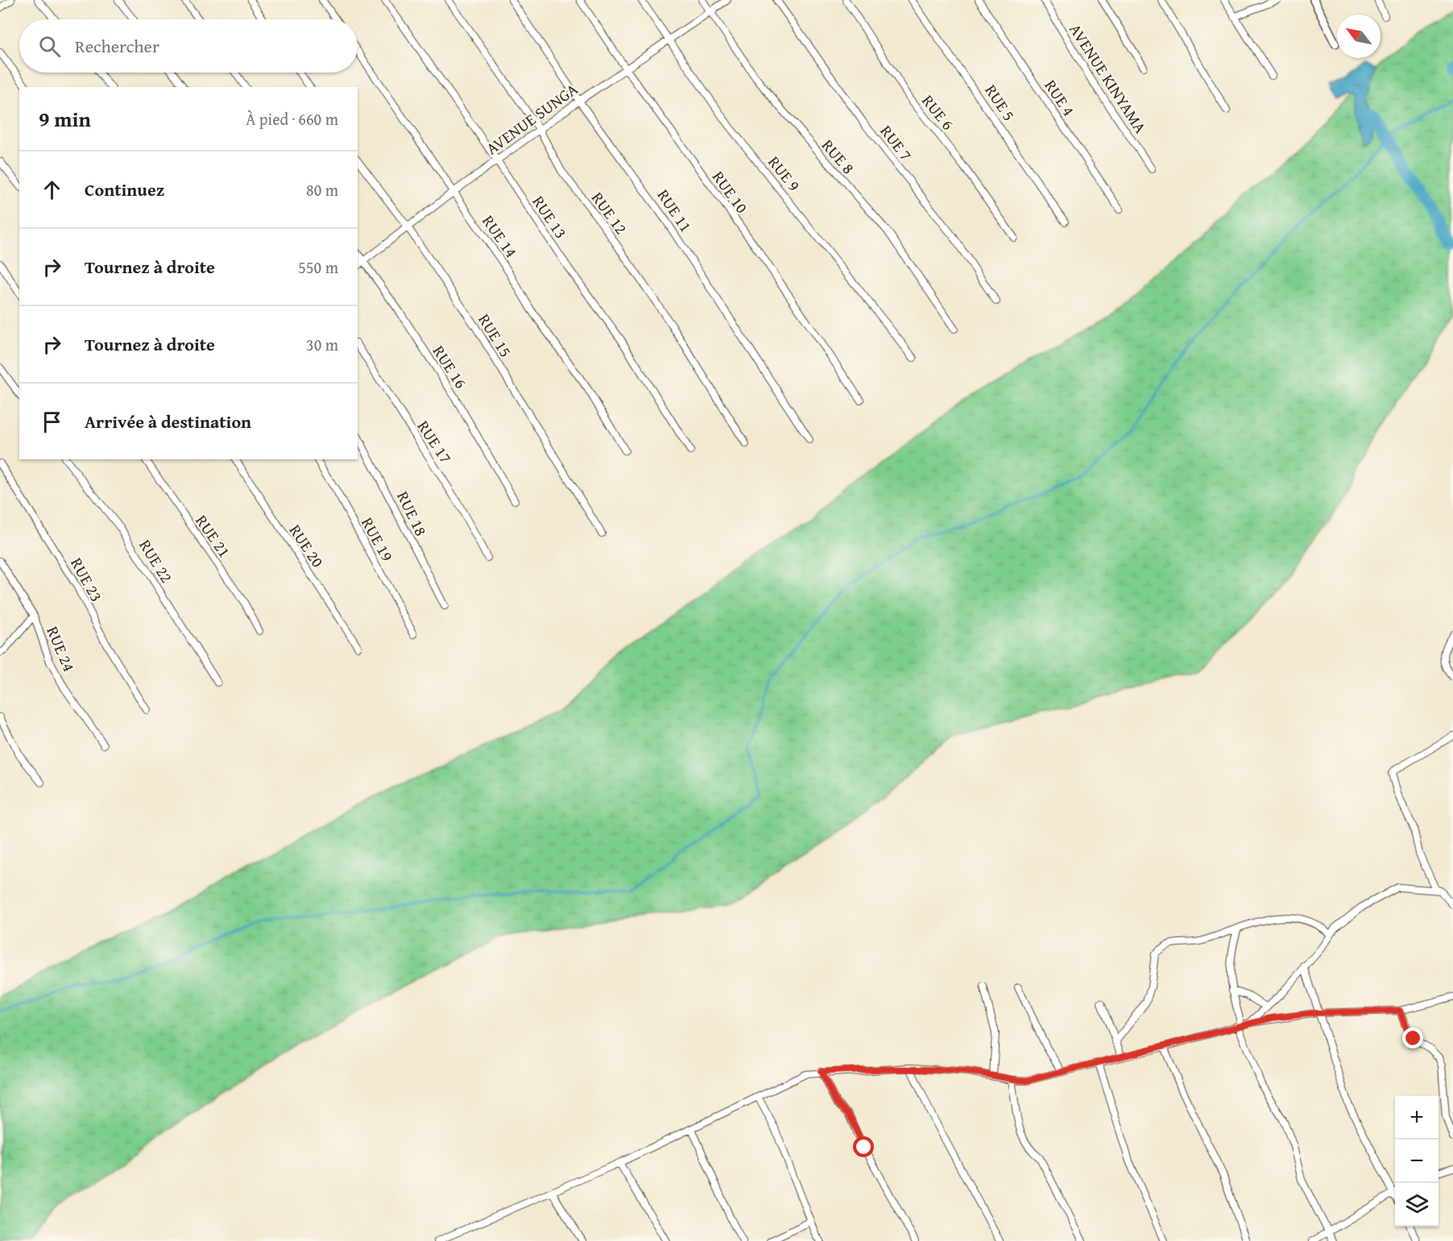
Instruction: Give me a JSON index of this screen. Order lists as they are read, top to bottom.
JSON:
{
  "streets": {
    "street": [
      "AVENUE KINYAMA",
      "RUE 4",
      "RUE 5",
      "RUE 6",
      "AVENUE SUNGA",
      "RUE 7",
      "RUE 8",
      "RUE 9",
      "RUE 10",
      "RUE 11",
      "RUE 12",
      "RUE 13",
      "RUE 14",
      "RUE 15",
      "RUE 16",
      "RUE 17",
      "RUE 18",
      "RUE 21",
      "RUE 19",
      "RUE 20",
      "RUE 22",
      "RUE 23",
      "RUE 24"
    ]
  },
  "crossings": [
    ["AVENUE SUNGA", "RUE 8"],
    ["AVENUE SUNGA", "RUE 9"],
    ["AVENUE SUNGA", "RUE 10"],
    ["AVENUE SUNGA", "RUE 11"],
    ["AVENUE SUNGA", "RUE 12"],
    ["AVENUE SUNGA", "RUE 13"],
    ["AVENUE SUNGA", "RUE 14"],
    ["AVENUE SUNGA", "RUE 15"],
    ["AVENUE SUNGA", "RUE 16"]
  ],
  "north": "top left",
  "page": {
    "search": "Rechercher",
    "heading": ["9 min", "À pied · 660 m"],
    "list": [
      ["Continuez", "80 m"],
      ["Tournez à droite", "550 m"],
      ["Tournez à droite", "30 m"],
      "Arrivée à destination"
    ],
    "map_buttons": ["+", "−"]
  }
}
